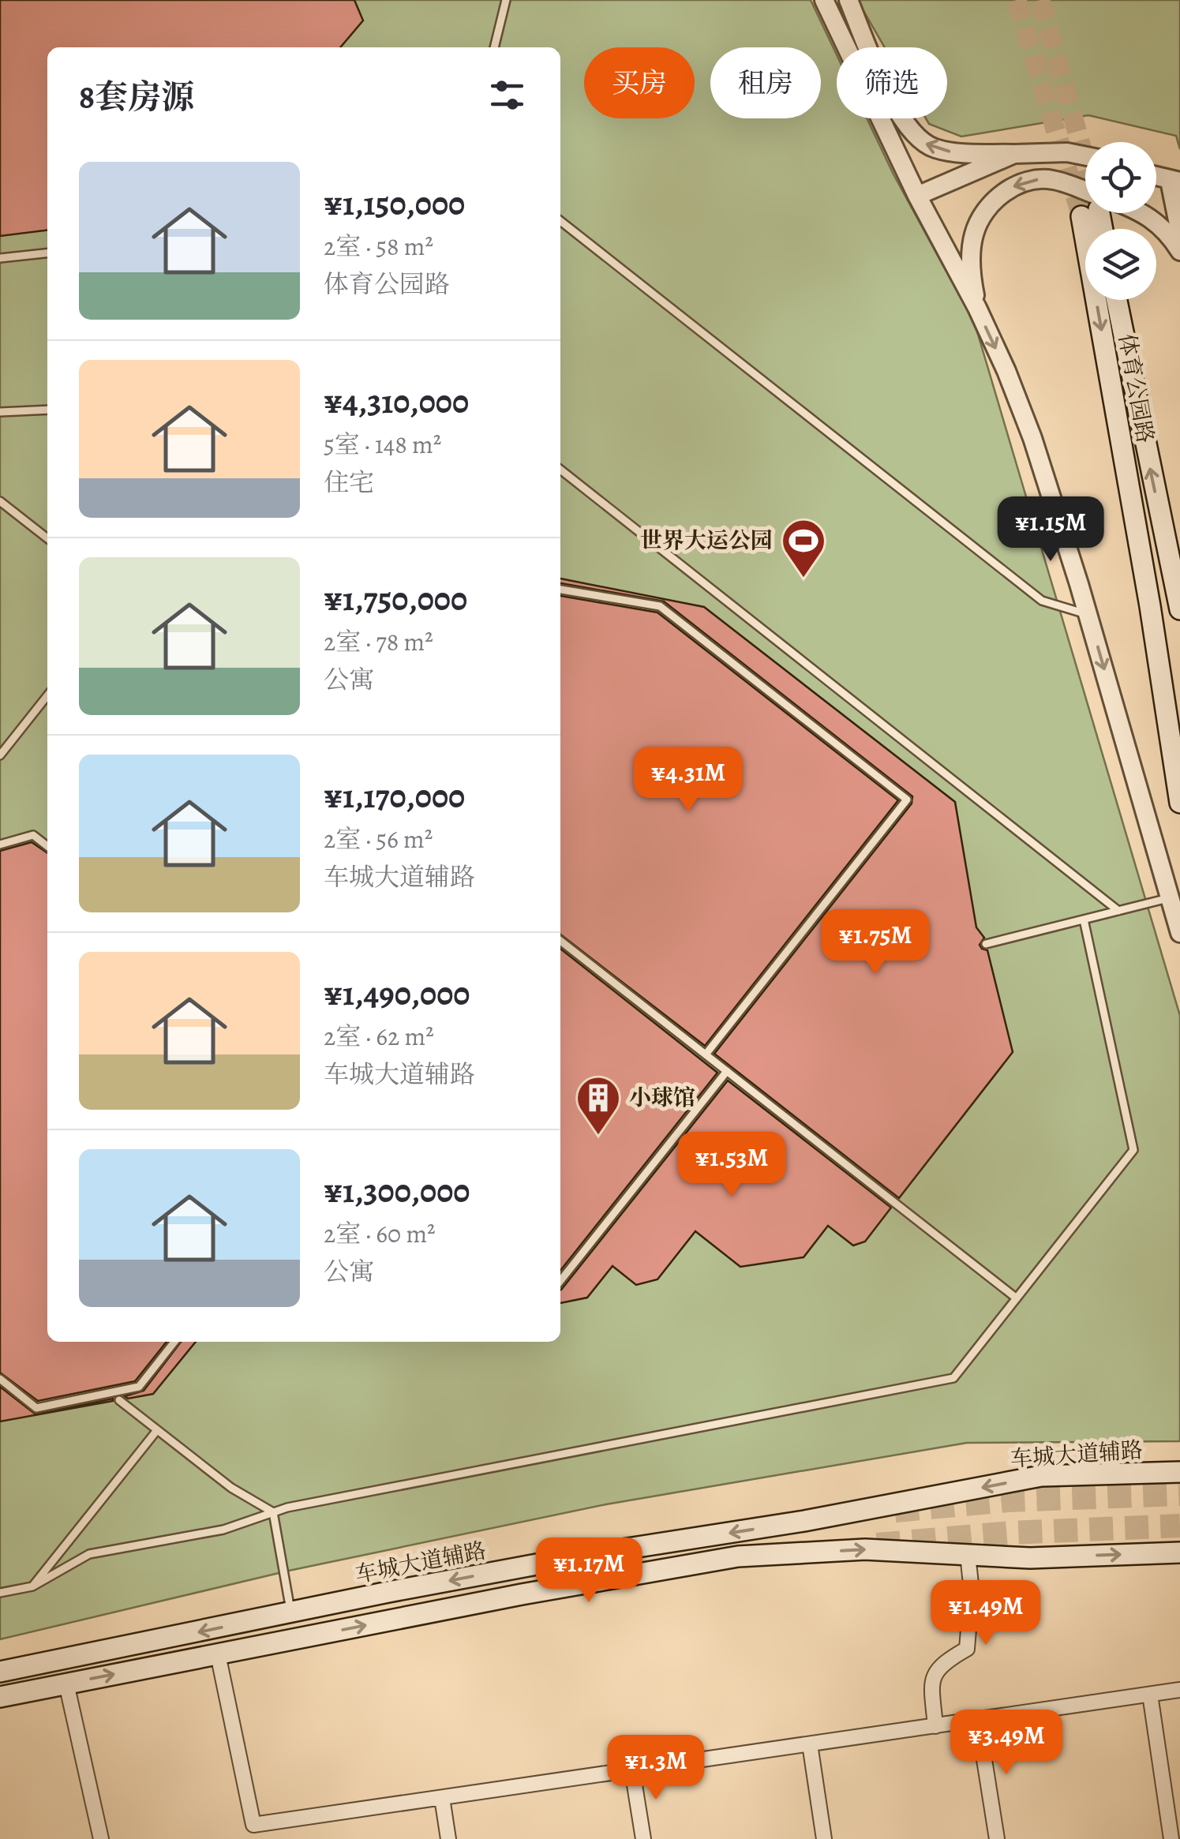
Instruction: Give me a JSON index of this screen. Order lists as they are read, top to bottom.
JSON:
{
  "streets": {
    "main road": ["体育公园路", "车城大道辅路"]
  },
  "places": {
    "sports": ["世界大运公园"],
    "building": ["小球馆"]
  },
  "page": {
    "chip": ["买房", "租房", "筛选"],
    "heading": "8套房源",
    "list": [
      {
        "name": "¥1,150,000",
        "note": "2室 · 58 m² · 体育公园路"
      },
      {
        "name": "¥4,310,000",
        "note": "5室 · 148 m² · 住宅"
      },
      {
        "name": "¥1,750,000",
        "note": "2室 · 78 m² · 公寓"
      },
      {
        "name": "¥1,170,000",
        "note": "2室 · 56 m² · 车城大道辅路"
      },
      {
        "name": "¥1,490,000",
        "note": "2室 · 62 m² · 车城大道辅路"
      },
      {
        "name": "¥1,300,000",
        "note": "2室 · 60 m² · 公寓"
      }
    ],
    "price": [
      "¥1.15M",
      "¥4.31M",
      "¥1.75M",
      "¥1.53M",
      "¥1.17M",
      "¥1.49M",
      "¥3.49M",
      "¥1.3M"
    ]
  }
}
